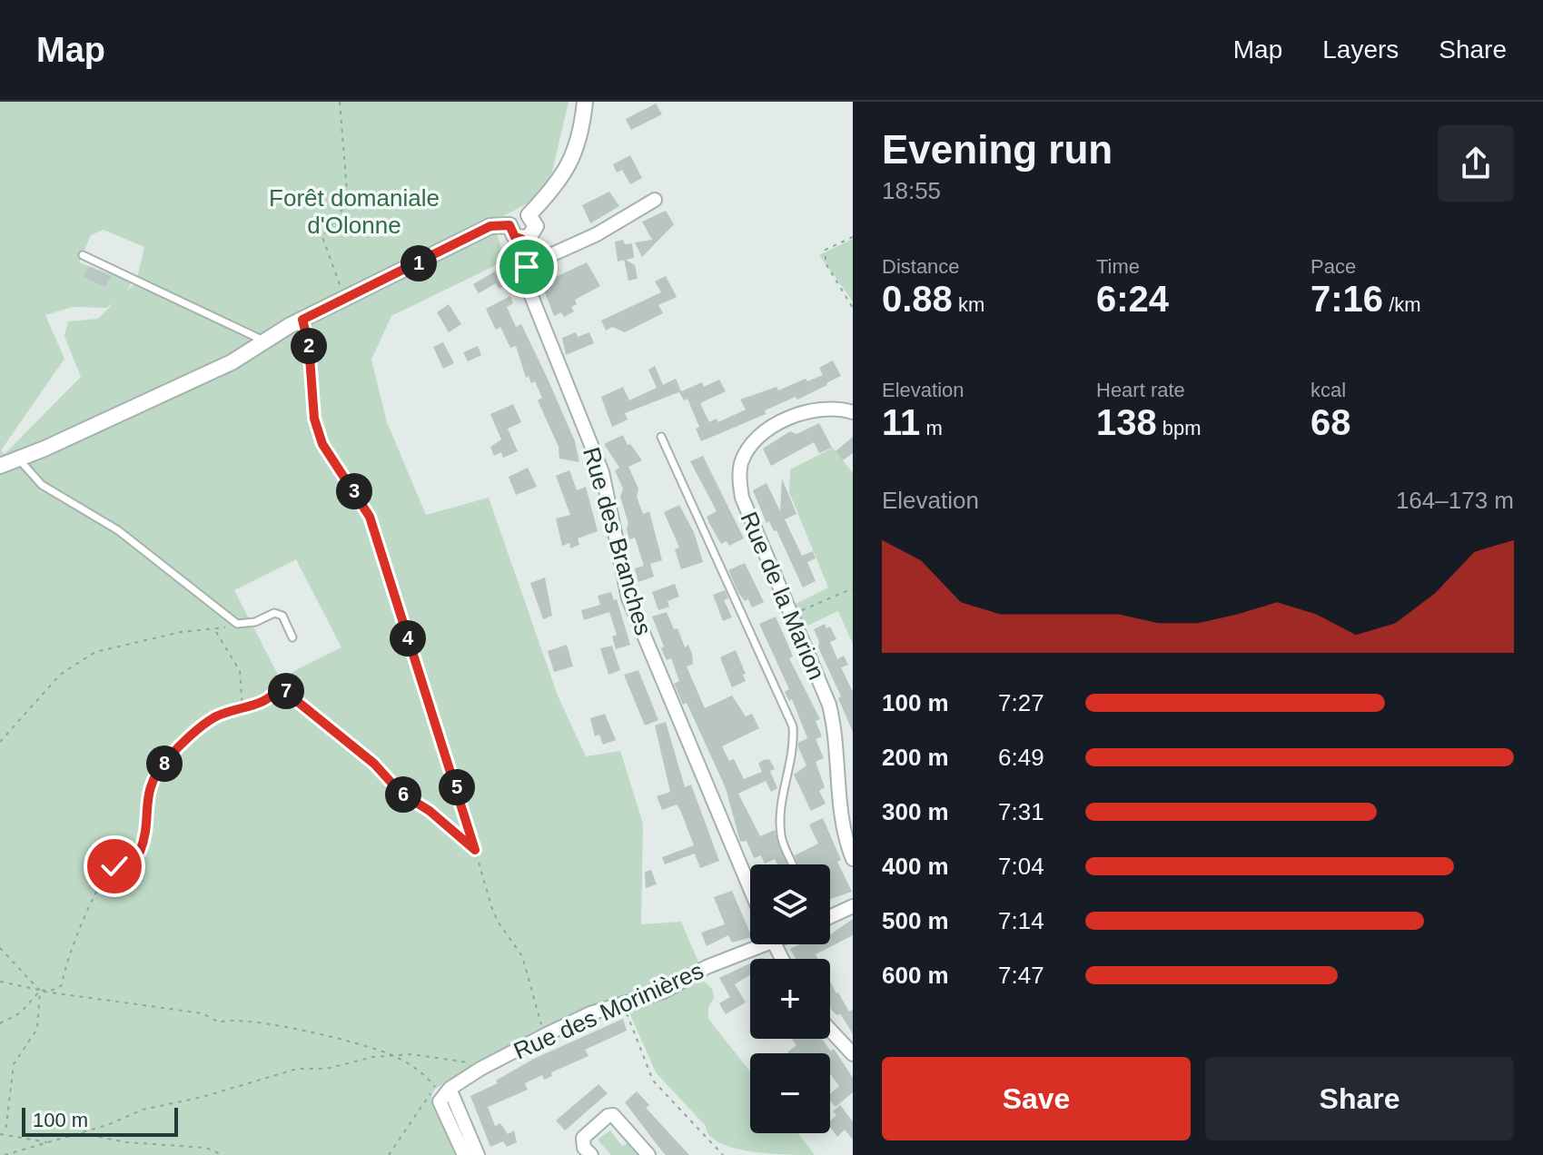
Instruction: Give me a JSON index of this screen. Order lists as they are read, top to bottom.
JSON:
{
  "streets": {
    "street": ["Rue des Branches", "Rue de la Marion", "Rue des Morinières"]
  },
  "parks": ["Forêt domaniale d'Olonne"],
  "scale_bar": "100 m",
  "page": {
    "header": "Map",
    "nav": ["Map", "Layers", "Share"],
    "heading": ["Evening run", "18:55"],
    "stats": [
      ["Distance", "0.88 km"],
      ["Time", "6:24"],
      ["Pace", "7:16 /km"],
      ["Elevation", "11 m"],
      ["Heart rate", "138 bpm"],
      ["kcal", "68"]
    ],
    "pins": [
      "1",
      "2",
      "3",
      "4",
      "7",
      "8",
      "5",
      "6"
    ],
    "chart": ["Elevation", "164–173 m"],
    "list": [
      {
        "name": "100 m",
        "note": "7:27"
      },
      {
        "name": "200 m",
        "note": "6:49"
      },
      {
        "name": "300 m",
        "note": "7:31"
      },
      {
        "name": "400 m",
        "note": "7:04"
      },
      {
        "name": "500 m",
        "note": "7:14"
      },
      {
        "name": "600 m",
        "note": "7:47"
      }
    ],
    "map_buttons": ["+", "−"],
    "buttons": ["Save", "Share"],
    "scale": "100 m"
  }
}
